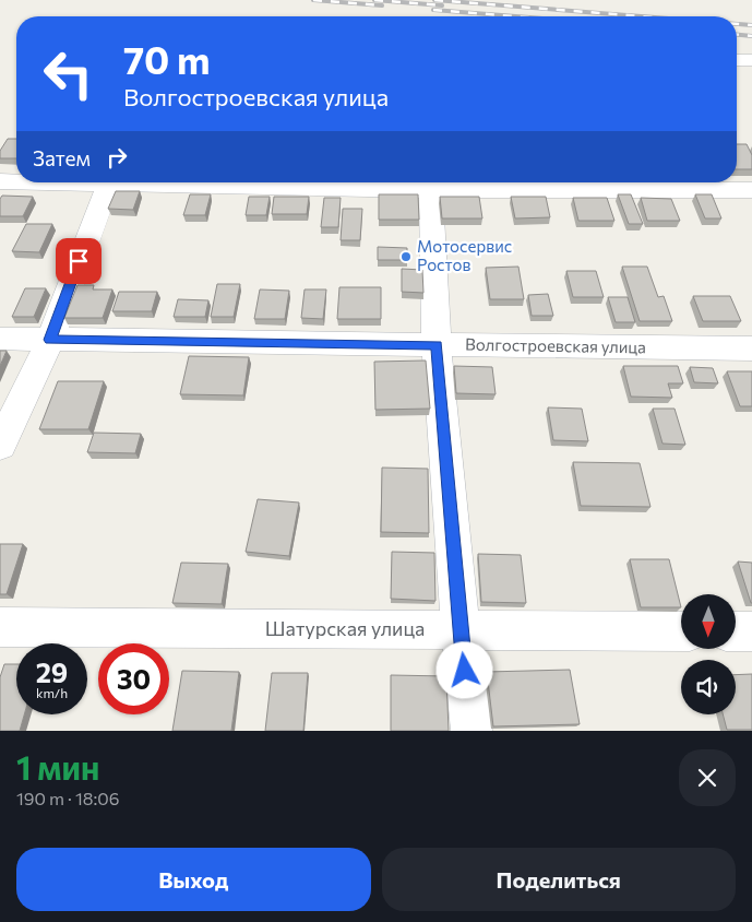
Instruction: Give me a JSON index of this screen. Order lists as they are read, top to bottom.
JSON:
{
  "streets": {
    "street": ["Волгостроевская улица", "Шатурская улица"]
  },
  "places": ["Мотосервис Ростов"],
  "north": "bottom",
  "page": {
    "turn": ["70 m", "Волгостроевская улица"],
    "then": "Затем",
    "speed": "29 km/h",
    "limit": "30",
    "heading": ["1 мин", "190 m · 18:06"],
    "buttons": ["Выход", "Поделиться"]
  }
}
